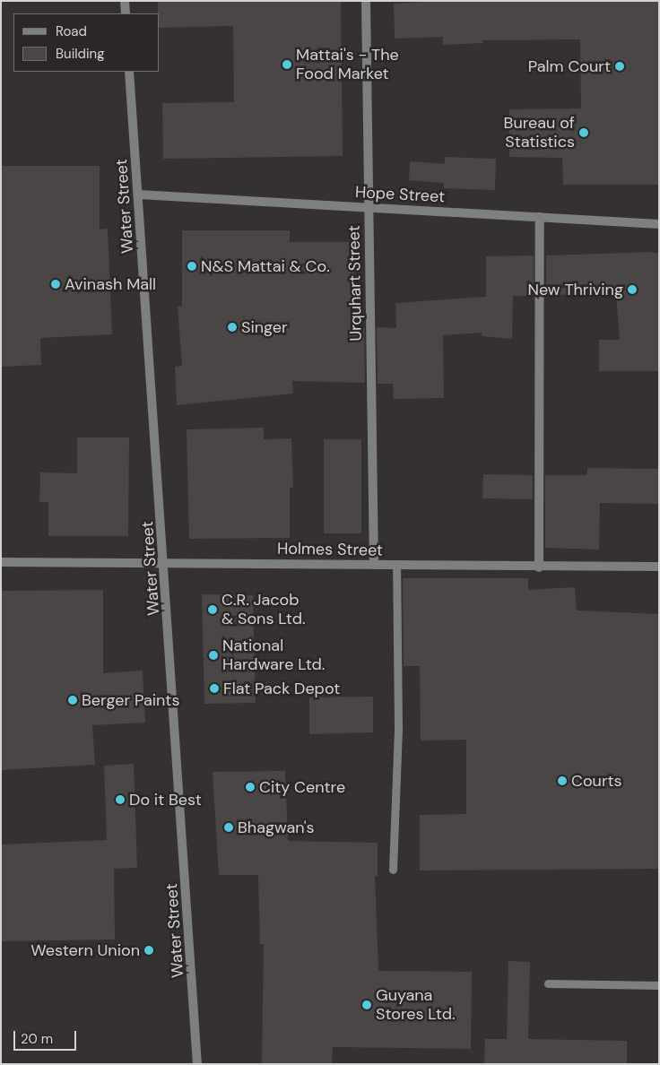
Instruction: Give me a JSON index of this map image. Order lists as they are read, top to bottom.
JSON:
{
  "streets": {
    "street": [
      "Hope Street",
      "Water Street",
      "Urquhart Street",
      "Holmes Street"
    ]
  },
  "crossings": [
    ["Hope Street", "Water Street"],
    ["Hope Street", "Urquhart Street"],
    ["Water Street", "Holmes Street"],
    ["Urquhart Street", "Holmes Street"]
  ],
  "places": [
    "Mattai's - The Food Market",
    "Palm Court",
    "Bureau of Statistics",
    "N&S Mattai & Co.",
    "Avinash Mall",
    "New Thriving",
    "Singer",
    "C.R. Jacob & Sons Ltd.",
    "National Hardware Ltd.",
    "Flat Pack Depot",
    "Berger Paints",
    "Courts",
    "City Centre",
    "Do it Best",
    "Bhagwan's",
    "Western Union",
    "Guyana Stores Ltd."
  ],
  "legend": ["Road", "Building"],
  "scale_bar": "20 m"
}
